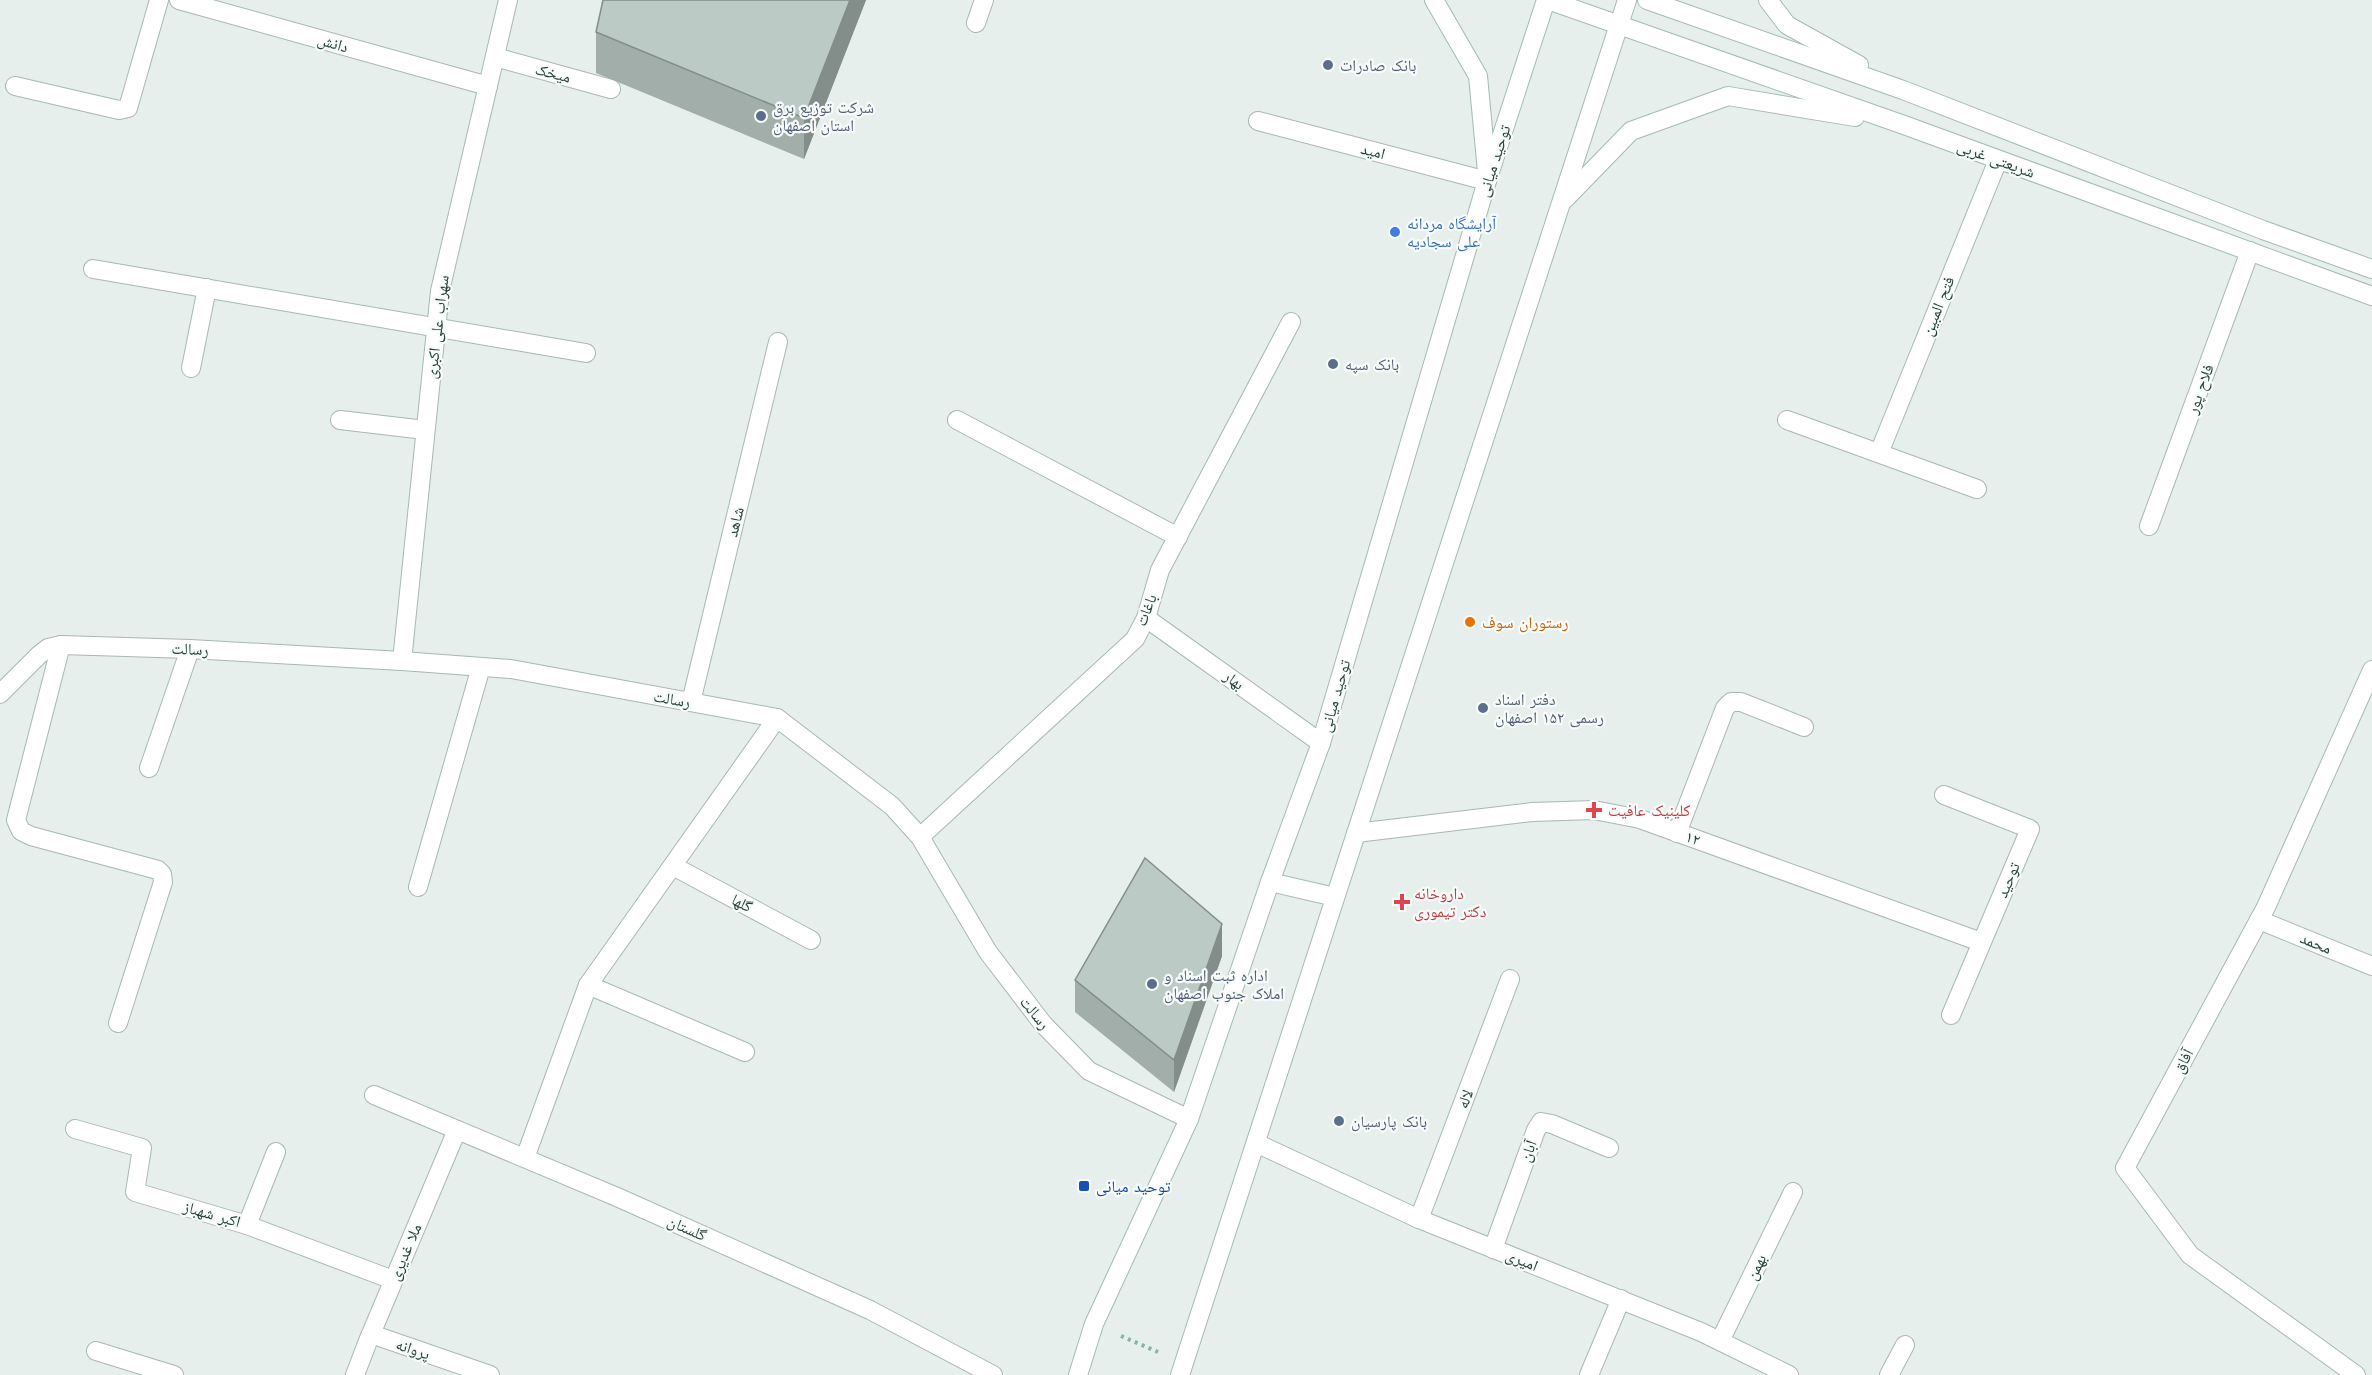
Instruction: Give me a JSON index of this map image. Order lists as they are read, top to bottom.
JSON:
{
  "streets": {
    "street": [
      "دانش",
      "میخک",
      "امید",
      "شریعتی غربی",
      "توحید میانی",
      "فتح المبین",
      "سهراب علی اکبری",
      "فلاح پور",
      "شاهد",
      "باغات",
      "رسالت",
      "بهار",
      "۱۲",
      "توحید",
      "گلها",
      "محمد",
      "آفاق",
      "لاله",
      "آبان",
      "اکبر شهباز",
      "گلستان",
      "ملا غدیری",
      "امیری",
      "بهمن",
      "پروانه"
    ]
  },
  "crossings": [
    ["دانش", "سهراب علی اکبری"],
    ["میخک", "سهراب علی اکبری"],
    ["امید", "توحید میانی"],
    ["شریعتی غربی", "توحید میانی"],
    ["شریعتی غربی", "فتح المبین"],
    ["شریعتی غربی", "فلاح پور"],
    ["توحید میانی", "رسالت"],
    ["توحید میانی", "بهار"],
    ["سهراب علی اکبری", "رسالت"],
    ["شاهد", "رسالت"],
    ["باغات", "رسالت"],
    ["باغات", "بهار"],
    ["۱۲", "توحید"],
    ["محمد", "آفاق"],
    ["لاله", "امیری"],
    ["آبان", "امیری"],
    ["اکبر شهباز", "ملا غدیری"],
    ["گلستان", "ملا غدیری"],
    ["ملا غدیری", "پروانه"],
    ["امیری", "بهمن"]
  ],
  "places": {
    "other": [
      "بانک صادرات",
      "شرکت توزیع برق استان اصفهان",
      "آرایشگاه مردانه علی سجادیه",
      "بانک سپه",
      "رستوران سوف",
      "دفتر اسناد رسمی ۱۵۲ اصفهان",
      "اداره ثبت اسناد و املاک جنوب اصفهان",
      "بانک پارسیان"
    ],
    "health": ["کلینیک عافیت", "داروخانه دکتر تیموری"],
    "transit": ["توحید میانی"]
  }
}
